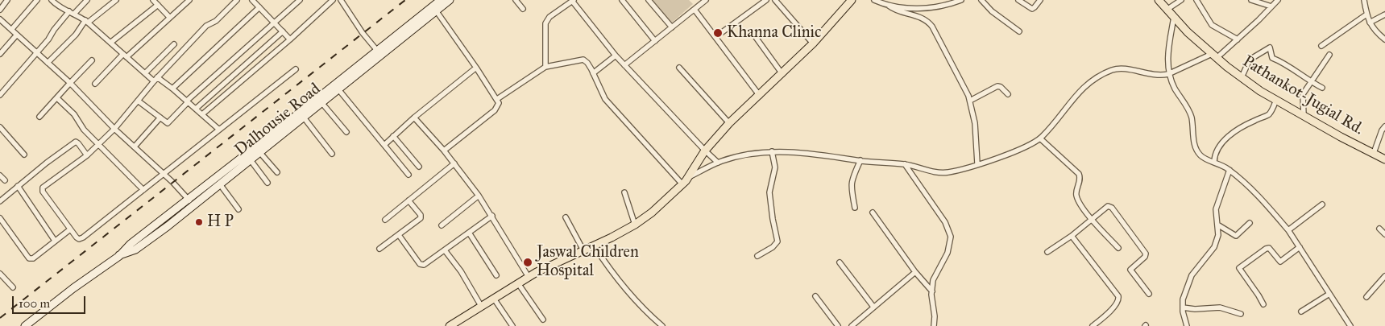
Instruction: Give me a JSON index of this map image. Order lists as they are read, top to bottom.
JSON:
{
  "streets": {
    "main road": ["Pathankot-Jugial Rd."],
    "street": ["Dalhousie Road"]
  },
  "places": ["Khanna Clinic", "H P", "Jaswal Children Hospital"],
  "scale_bar": "100 m"
}
